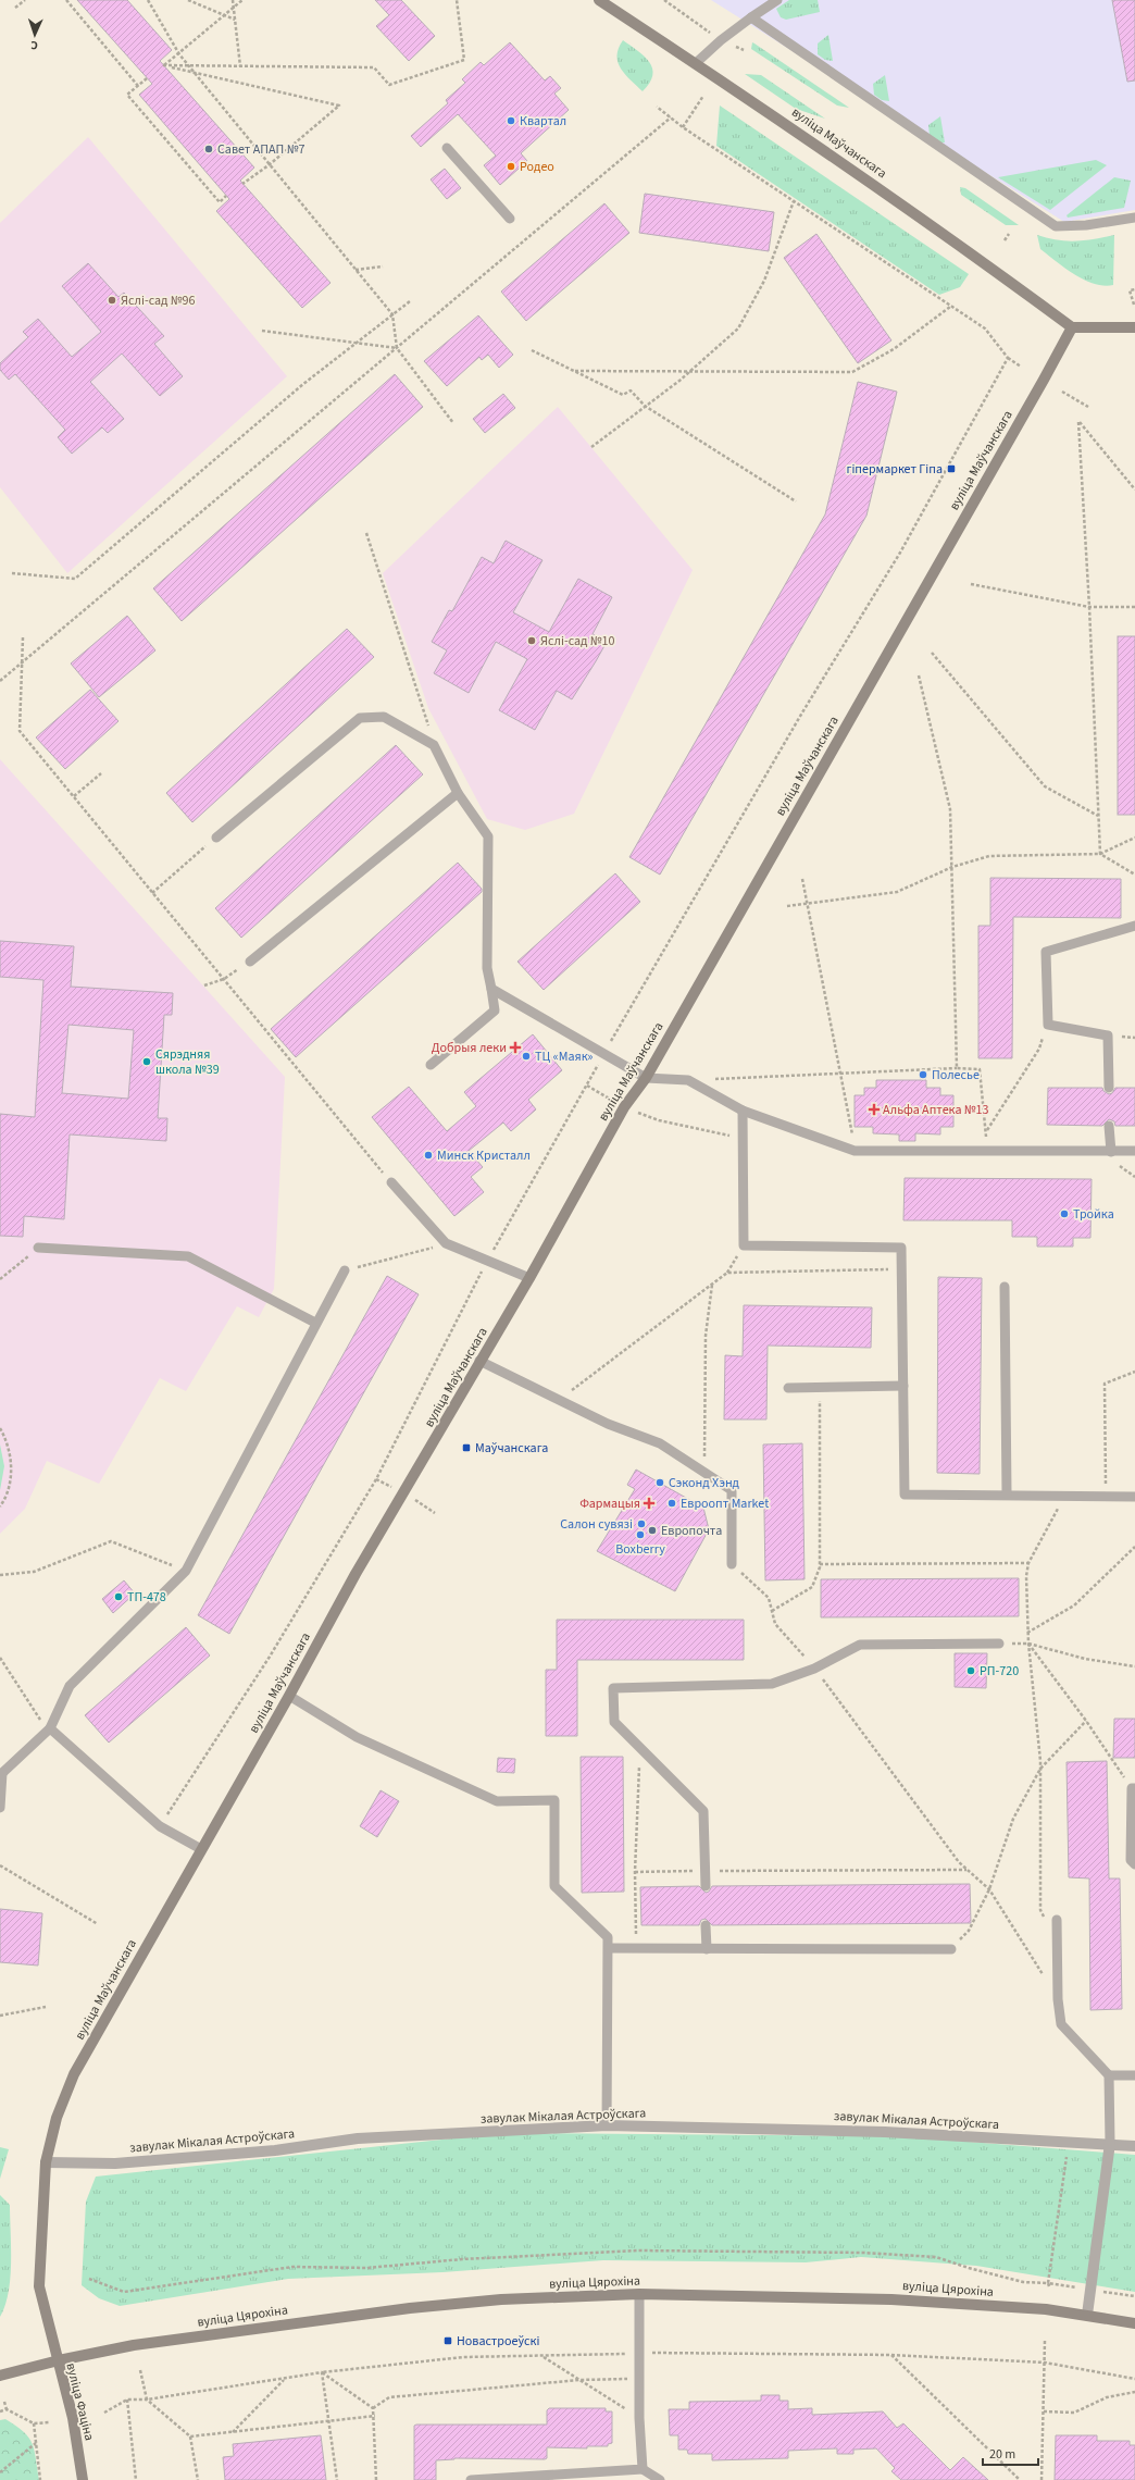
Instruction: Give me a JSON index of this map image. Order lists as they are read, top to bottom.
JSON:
{
  "streets": {
    "main road": ["вуліца Маўчанскага", "вуліца Цярохіна", "вуліца Фаціна"],
    "street": ["завулак Мікалая Астроўскага"]
  },
  "crossings": [
    ["вуліца Маўчанскага", "завулак Мікалая Астроўскага"],
    ["вуліца Маўчанскага", "вуліца Цярохіна"],
    ["вуліца Маўчанскага", "вуліца Фаціна"],
    ["вуліца Цярохіна", "вуліца Фаціна"]
  ],
  "places": {
    "other": [
      "Квартал",
      "Савет АПАП №7",
      "Родео",
      "Яслі-сад №96",
      "Яслі-сад №10",
      "ТЦ «Маяк»",
      "Сярэдняя школа №39",
      "Полесье",
      "Минск Кристалл",
      "Тройка",
      "Сэконд Хэнд",
      "Евроопт Market",
      "Салон сувязі",
      "Европочта",
      "Boxberry",
      "ТП-478",
      "РП-720"
    ],
    "transit": ["гіпермаркет Гіпа", "Маўчанскага", "Новастроеўскі"],
    "health": ["Добрыя леки", "Альфа Аптека №13", "Фармацыя"]
  },
  "scale_bar": "20 m",
  "north": "bottom"
}
